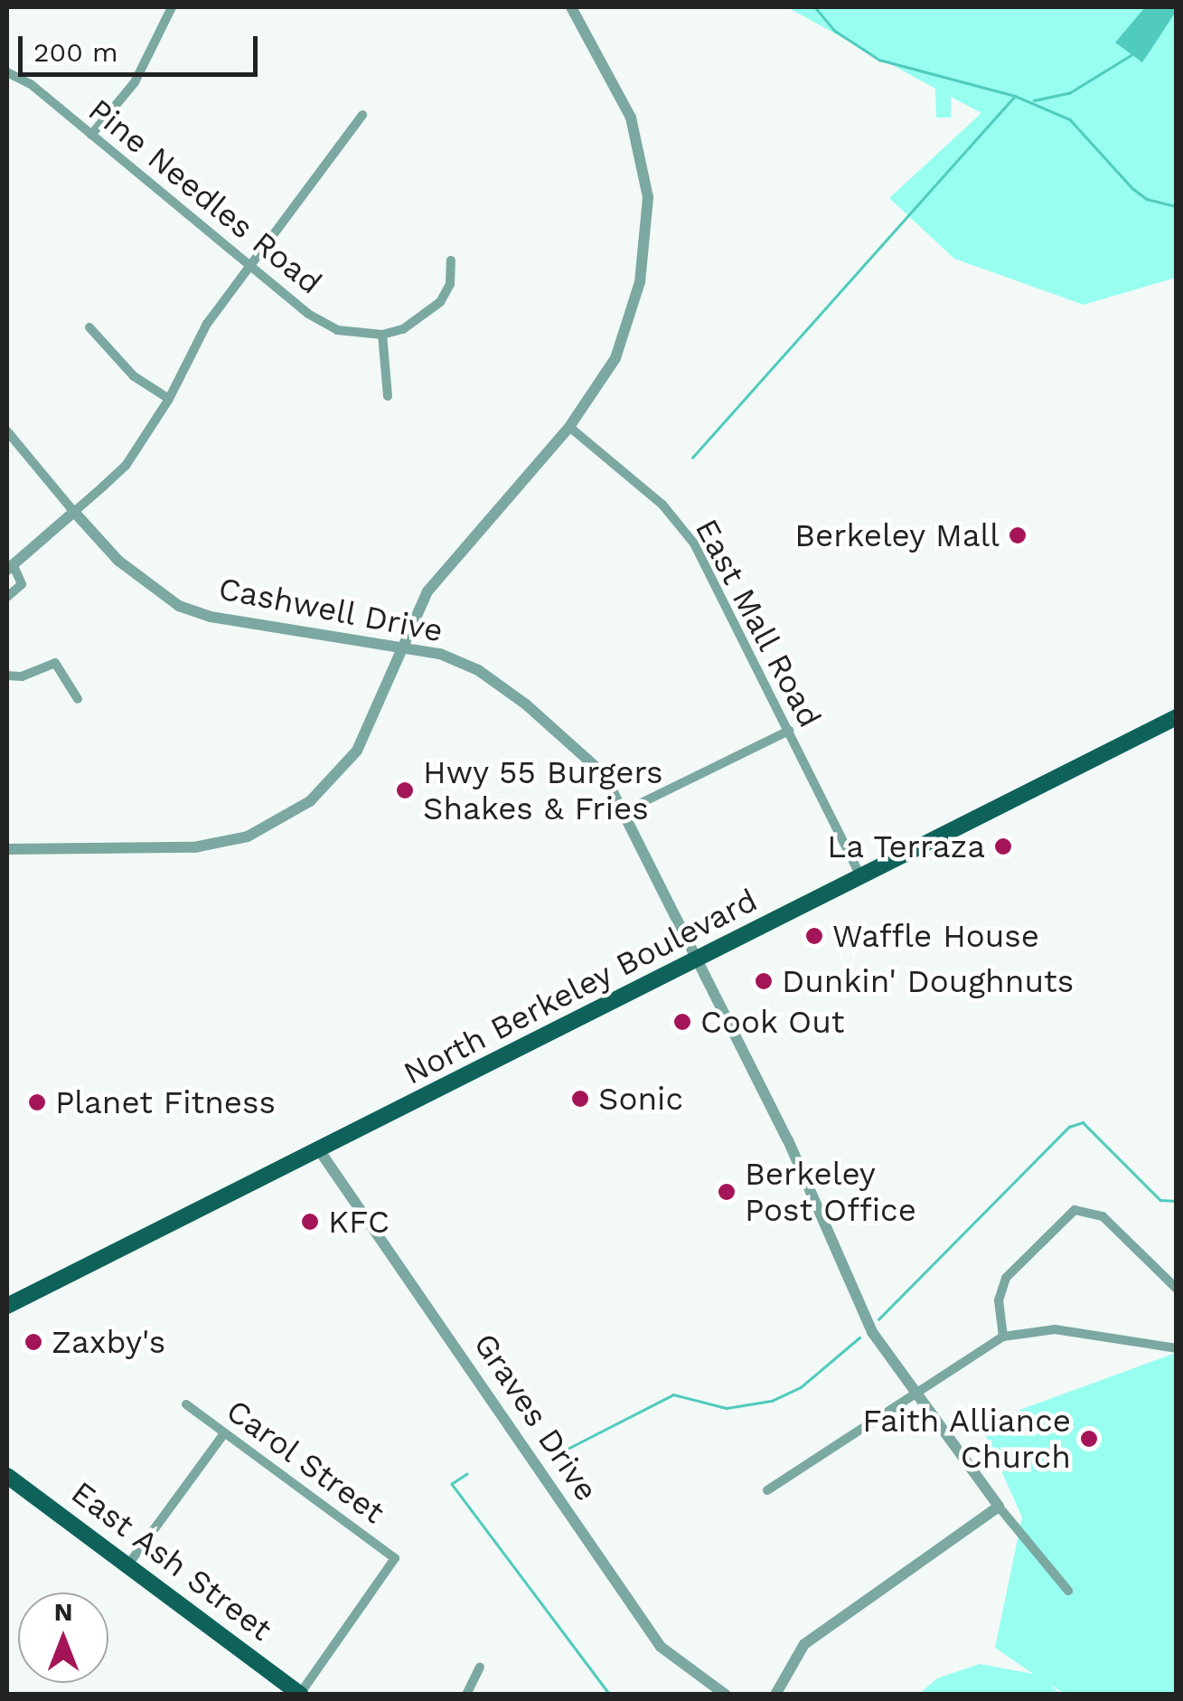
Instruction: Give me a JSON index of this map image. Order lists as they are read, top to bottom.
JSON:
{
  "streets": {
    "main road": ["North Berkeley Boulevard", "East Ash Street"],
    "street": [
      "Pine Needles Road",
      "Cashwell Drive",
      "East Mall Road",
      "Graves Drive",
      "Carol Street"
    ]
  },
  "crossings": [
    ["Cashwell Drive", "North Berkeley Boulevard"],
    ["East Mall Road", "North Berkeley Boulevard"],
    ["North Berkeley Boulevard", "Graves Drive"],
    ["Carol Street", "East Ash Street"]
  ],
  "places": [
    "Berkeley Mall",
    "Hwy 55 Burgers Shakes & Fries",
    "La Terraza",
    "Waffle House",
    "Dunkin' Doughnuts",
    "Cook Out",
    "Sonic",
    "Planet Fitness",
    "Berkeley Post Office",
    "KFC",
    "Zaxby's",
    "Faith Alliance Church"
  ],
  "scale_bar": "200 m",
  "north": "top"
}
